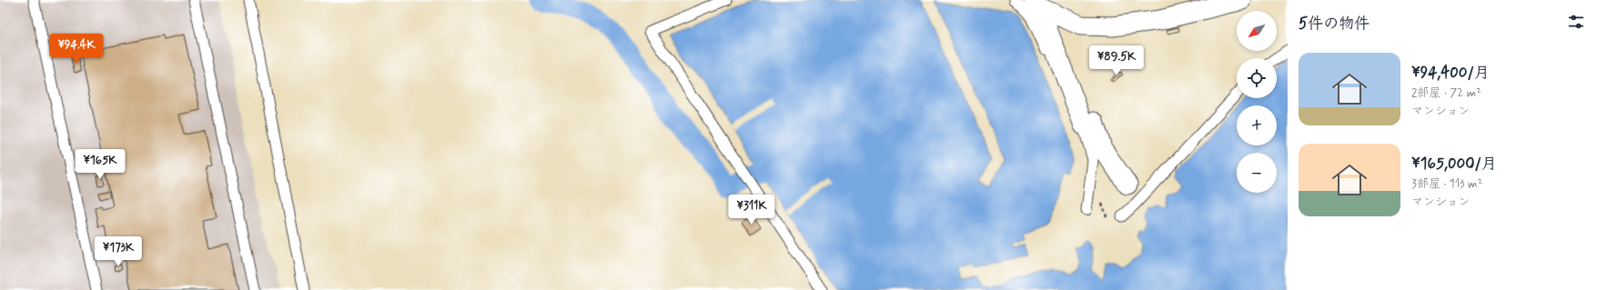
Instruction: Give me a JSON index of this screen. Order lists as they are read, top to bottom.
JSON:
{
  "north": "bottom left",
  "page": {
    "heading": "5件の物件",
    "map_buttons": ["+", "−"],
    "price": [
      "¥94.4K",
      "¥89.5K",
      "¥165K",
      "¥311K",
      "¥173K"
    ],
    "list": [
      {
        "name": "¥94,400/月",
        "note": "2部屋 · 72 m² · マンション"
      },
      {
        "name": "¥165,000/月",
        "note": "3部屋 · 113 m² · マンション"
      }
    ]
  }
}
